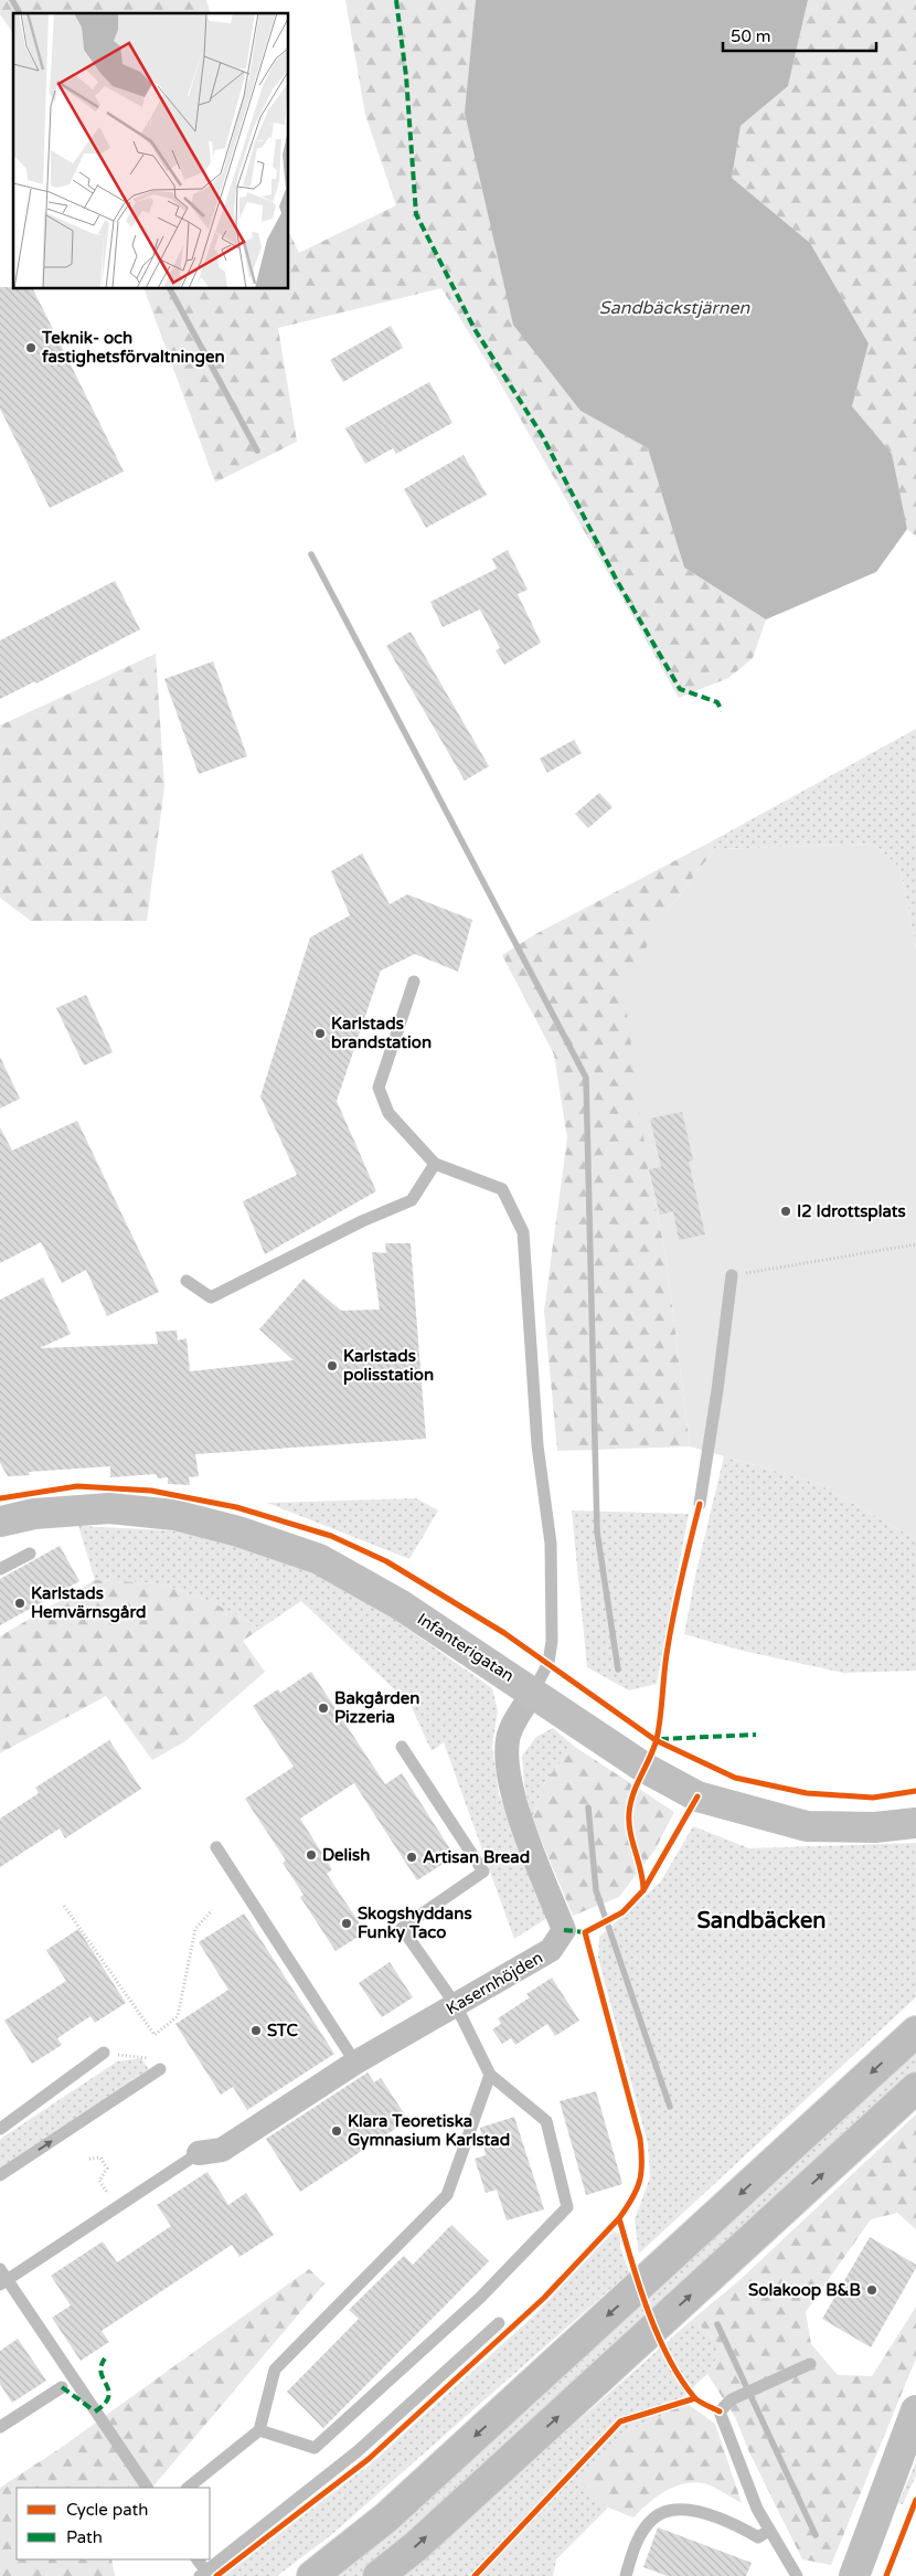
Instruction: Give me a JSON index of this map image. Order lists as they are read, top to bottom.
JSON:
{
  "streets": {
    "street": ["Infanterigatan", "Kasernhöjden"]
  },
  "crossings": [
    ["Infanterigatan", "Kasernhöjden"]
  ],
  "districts": ["Sandbäcken"],
  "water": ["Sandbäckstjärnen"],
  "places": [
    "Teknik- och fastighetsförvaltningen",
    "Karlstads brandstation",
    "I2 Idrottsplats",
    "Karlstads polisstation",
    "Karlstads Hemvärnsgård",
    "Bakgården Pizzeria",
    "Delish",
    "Artisan Bread",
    "Skogshyddans Funky Taco",
    "STC",
    "Klara Teoretiska Gymnasium Karlstad",
    "Solakoop B&B"
  ],
  "legend": ["Cycle path", "Path"],
  "scale_bar": "50 m"
}
